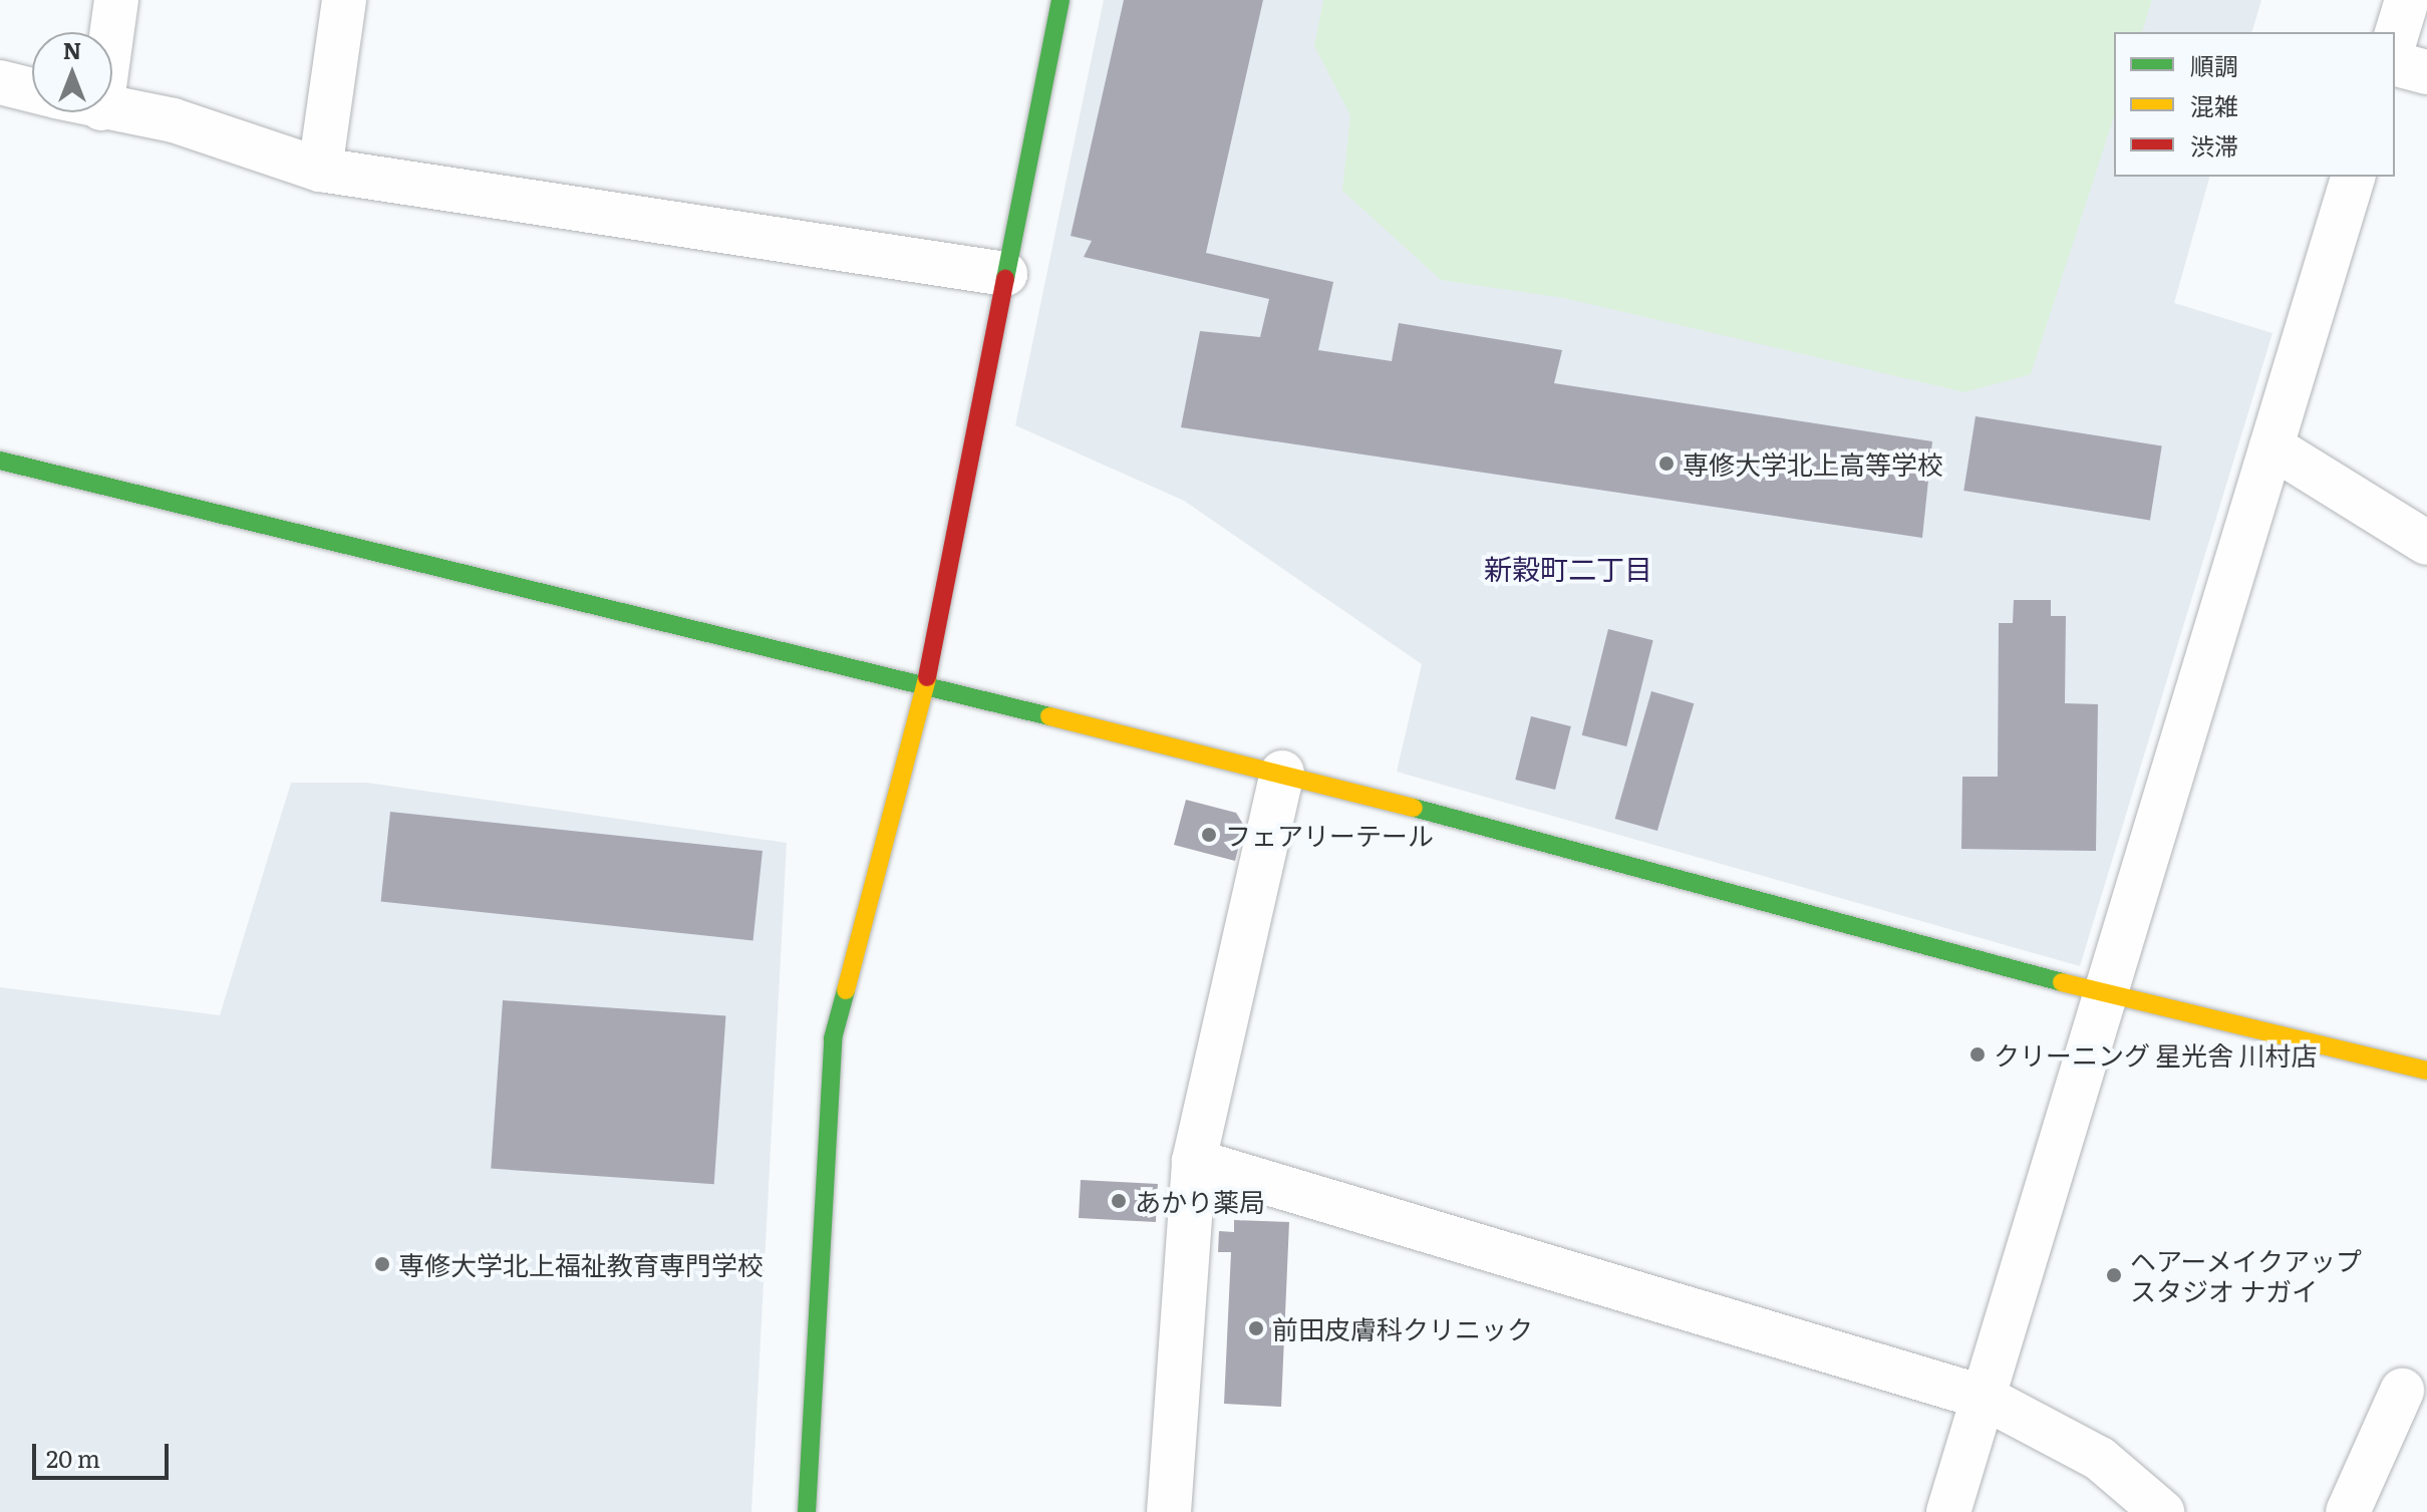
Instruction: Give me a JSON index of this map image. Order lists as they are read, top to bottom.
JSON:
{
  "districts": ["新穀町二丁目"],
  "places": [
    "専修大学北上高等学校",
    "フェアリーテール",
    "クリーニング 星光舎 川村店",
    "あかり薬局",
    "専修大学北上福祉教育専門学校",
    "ヘアーメイクアップ スタジオ ナガイ",
    "前田皮膚科クリニック"
  ],
  "legend": ["順調", "混雑", "渋滞"],
  "scale_bar": "20 m",
  "north": "top"
}
